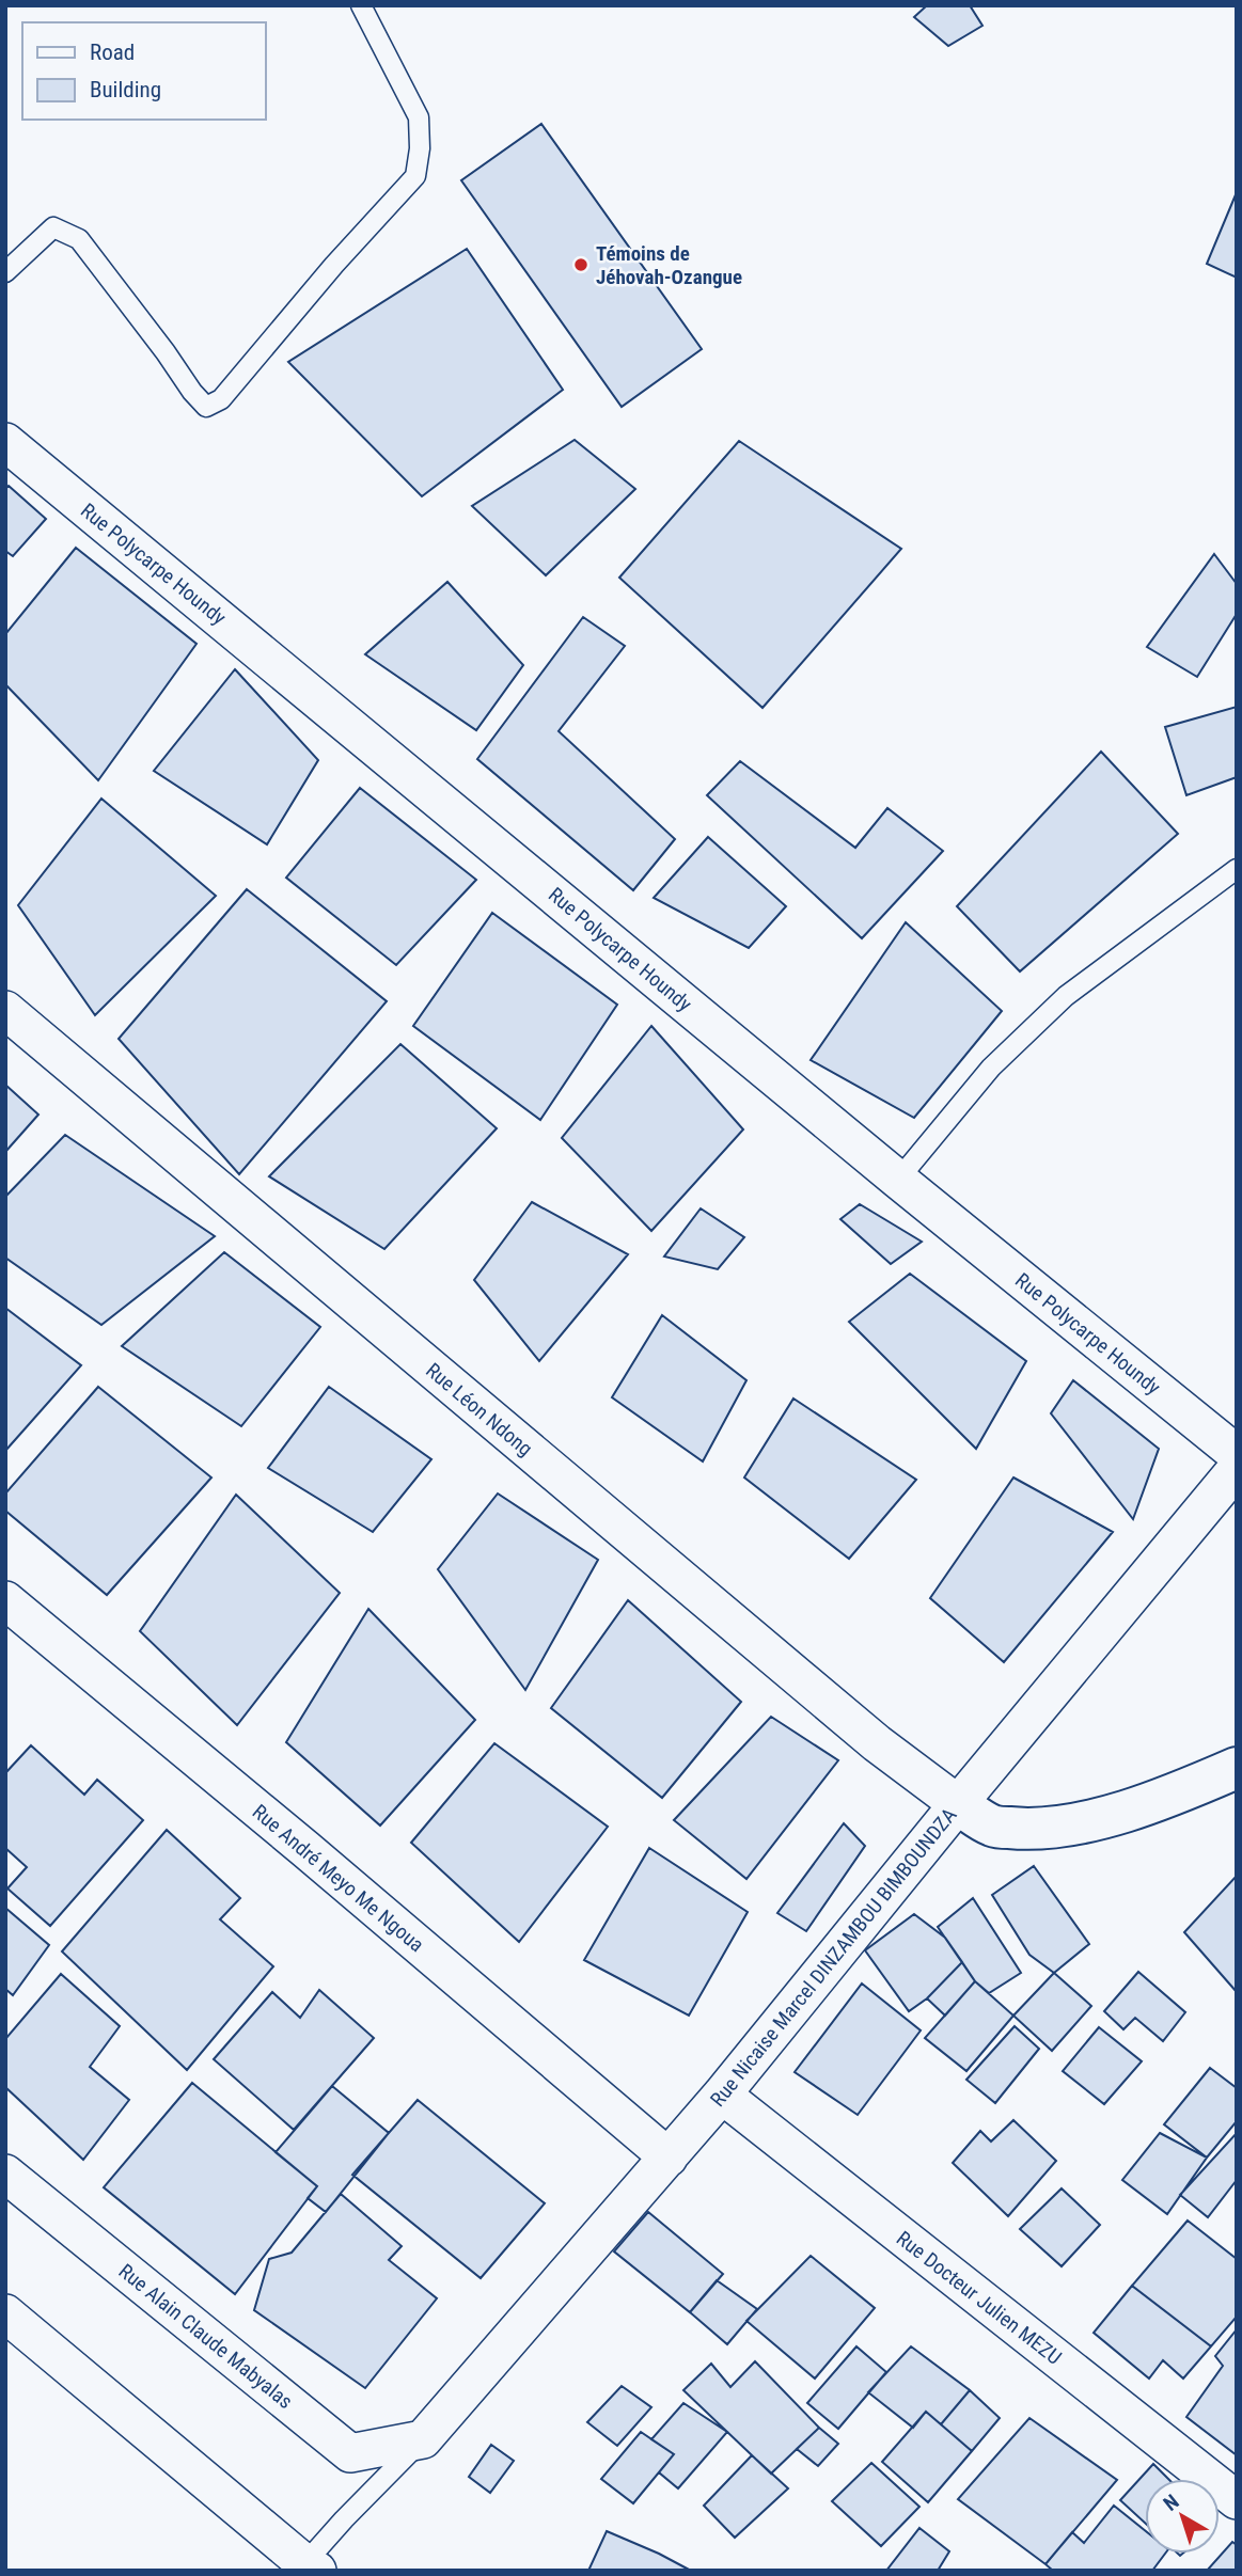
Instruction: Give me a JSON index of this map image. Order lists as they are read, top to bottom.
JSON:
{
  "streets": {
    "street": [
      "Rue Polycarpe Houndy",
      "Rue Léon Ndong",
      "Rue André Meyo Me Ngoua",
      "Rue Nicaise Marcel DINZAMBOU BIMBOUNDZA",
      "Rue Docteur Julien MEZU",
      "Rue Alain Claude Mabyalas"
    ]
  },
  "crossings": [
    ["Rue Léon Ndong", "Rue Nicaise Marcel DINZAMBOU BIMBOUNDZA"],
    ["Rue André Meyo Me Ngoua", "Rue Nicaise Marcel DINZAMBOU BIMBOUNDZA"],
    ["Rue Nicaise Marcel DINZAMBOU BIMBOUNDZA", "Rue Docteur Julien MEZU"],
    ["Rue Nicaise Marcel DINZAMBOU BIMBOUNDZA", "Rue Alain Claude Mabyalas"]
  ],
  "places": ["Témoins de Jéhovah-Ozangue"],
  "legend": ["Road", "Building"],
  "north": "top left"
}
